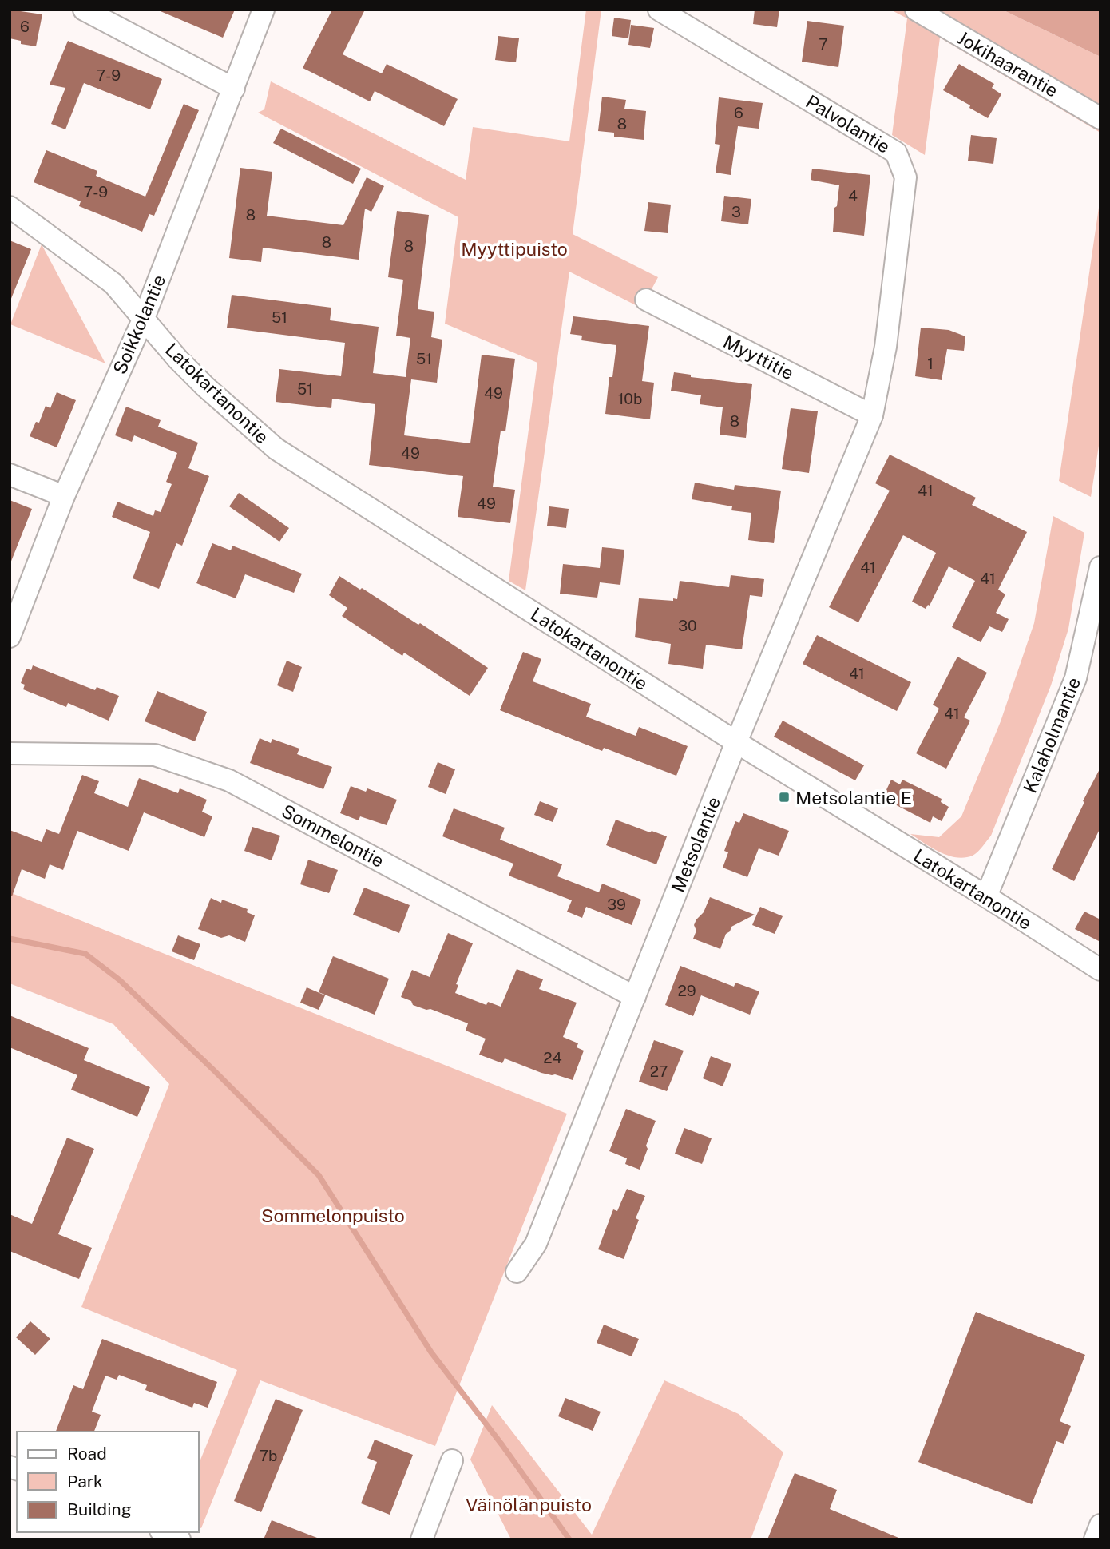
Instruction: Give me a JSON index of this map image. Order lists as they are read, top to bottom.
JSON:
{
  "streets": {
    "street": [
      "Jokihaarantie",
      "Palvolantie",
      "Soikkolantie",
      "Myyttitie",
      "Latokartanontie",
      "Kalaholmantie",
      "Sommelontie",
      "Metsolantie"
    ]
  },
  "crossings": [
    ["Palvolantie", "Myyttitie"],
    ["Palvolantie", "Metsolantie"],
    ["Soikkolantie", "Latokartanontie"],
    ["Myyttitie", "Metsolantie"],
    ["Latokartanontie", "Kalaholmantie"],
    ["Latokartanontie", "Metsolantie"],
    ["Sommelontie", "Metsolantie"]
  ],
  "parks": ["Myyttipuisto", "Sommelonpuisto", "Väinölänpuisto"],
  "places": {
    "transit": ["Metsolantie E"]
  },
  "house_numbers": [
    "6",
    "7",
    "7-9",
    "6",
    "8",
    "7-9",
    "4",
    "3",
    "8",
    "8",
    "8",
    "51",
    "51",
    "1",
    "51",
    "49",
    "10b",
    "8",
    "49",
    "41",
    "49",
    "41",
    "41",
    "30",
    "41",
    "41",
    "39",
    "29",
    "24",
    "27",
    "7b"
  ],
  "legend": ["Road", "Park", "Building"]
}
